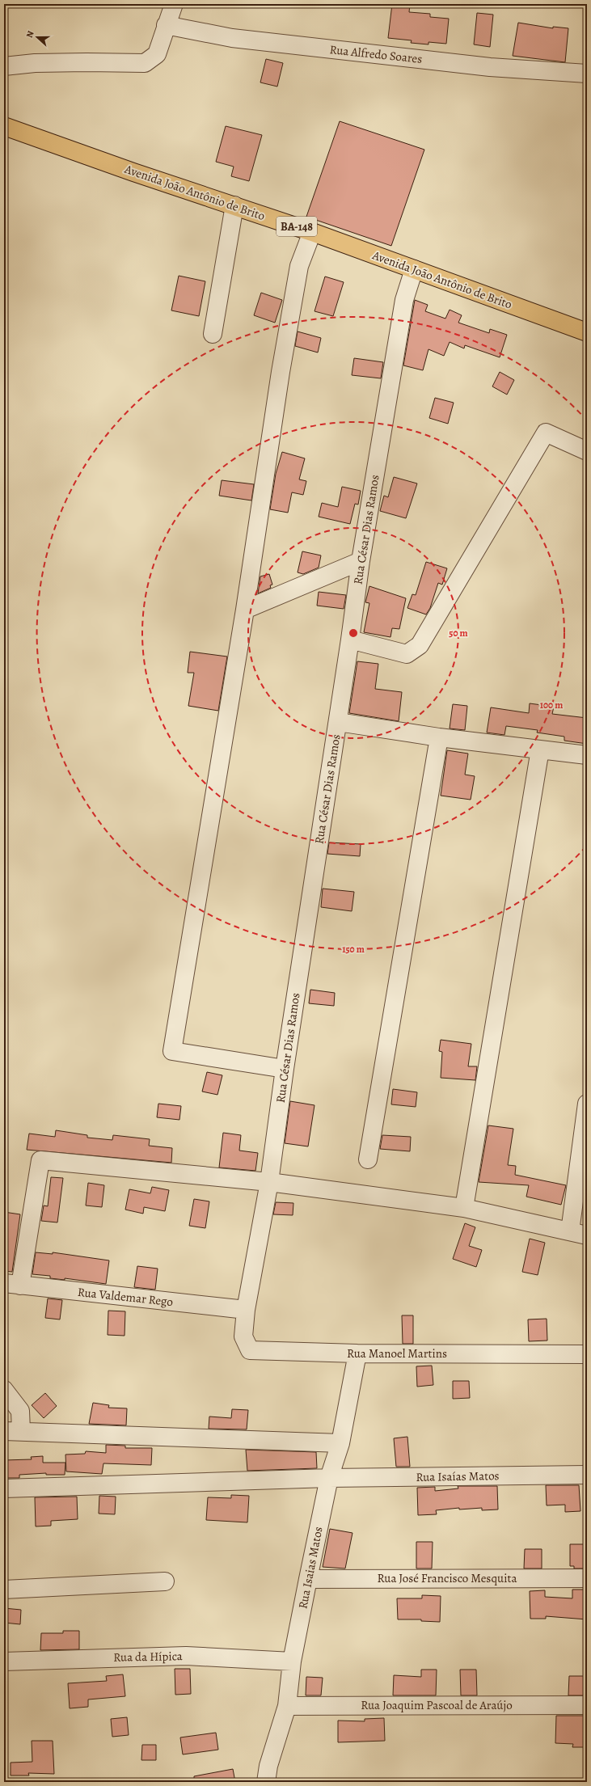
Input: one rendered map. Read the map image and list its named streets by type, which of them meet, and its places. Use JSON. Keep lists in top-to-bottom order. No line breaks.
{"streets":{"main road":["Avenida João Antônio de Brito","BA-148"],"street":["Rua Alfredo Soares","Rua César Dias Ramos","Rua Valdemar Rego","Rua Manoel Martins","Rua Isaías Matos","Rua Isaias Matos","Rua José Francisco Mesquita","Rua da Hípica","Rua Joaquim Pascoal de Araújo"]},"crossings":[["Avenida João Antônio de Brito","Rua César Dias Ramos"],["Rua César Dias Ramos","Rua Valdemar Rego"],["Rua César Dias Ramos","Rua Manoel Martins"],["Rua Valdemar Rego","Rua Manoel Martins"],["Rua Manoel Martins","Rua Isaias Matos"],["Rua Isaías Matos","Rua Isaias Matos"],["Rua Isaias Matos","Rua José Francisco Mesquita"],["Rua Isaias Matos","Rua da Hípica"],["Rua Isaias Matos","Rua Joaquim Pascoal de Araújo"]],"north":"left","rings":["50 m","100 m","150 m"]}
